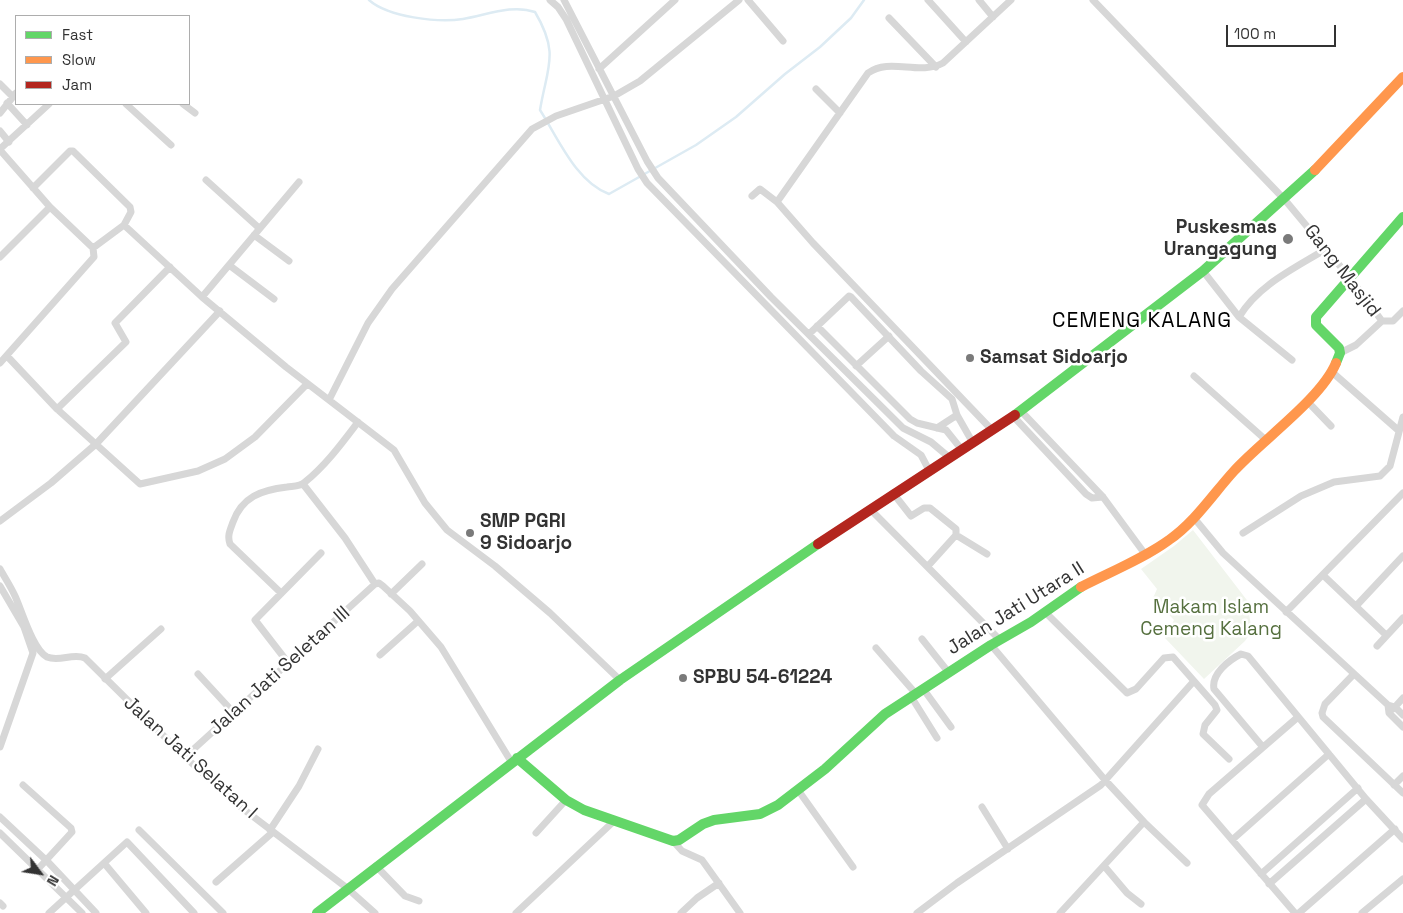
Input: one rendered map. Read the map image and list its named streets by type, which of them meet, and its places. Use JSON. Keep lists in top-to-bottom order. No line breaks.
{"streets":{"main road":["Jalan Jati Utara II"],"street":["Gang Masjid","Jalan Jati Seletan III","Jalan Jati Selatan I"]},"crossings":[["Jalan Jati Seletan III","Jalan Jati Selatan I"]],"districts":["CEMENG KALANG"],"parks":["Makam Islam Cemeng Kalang"],"places":["Puskesmas Urangagung","Samsat Sidoarjo","SMP PGRI 9 Sidoarjo","SPBU 54-61224"],"legend":["Fast","Slow","Jam"],"scale_bar":"100 m","north":"bottom right"}
